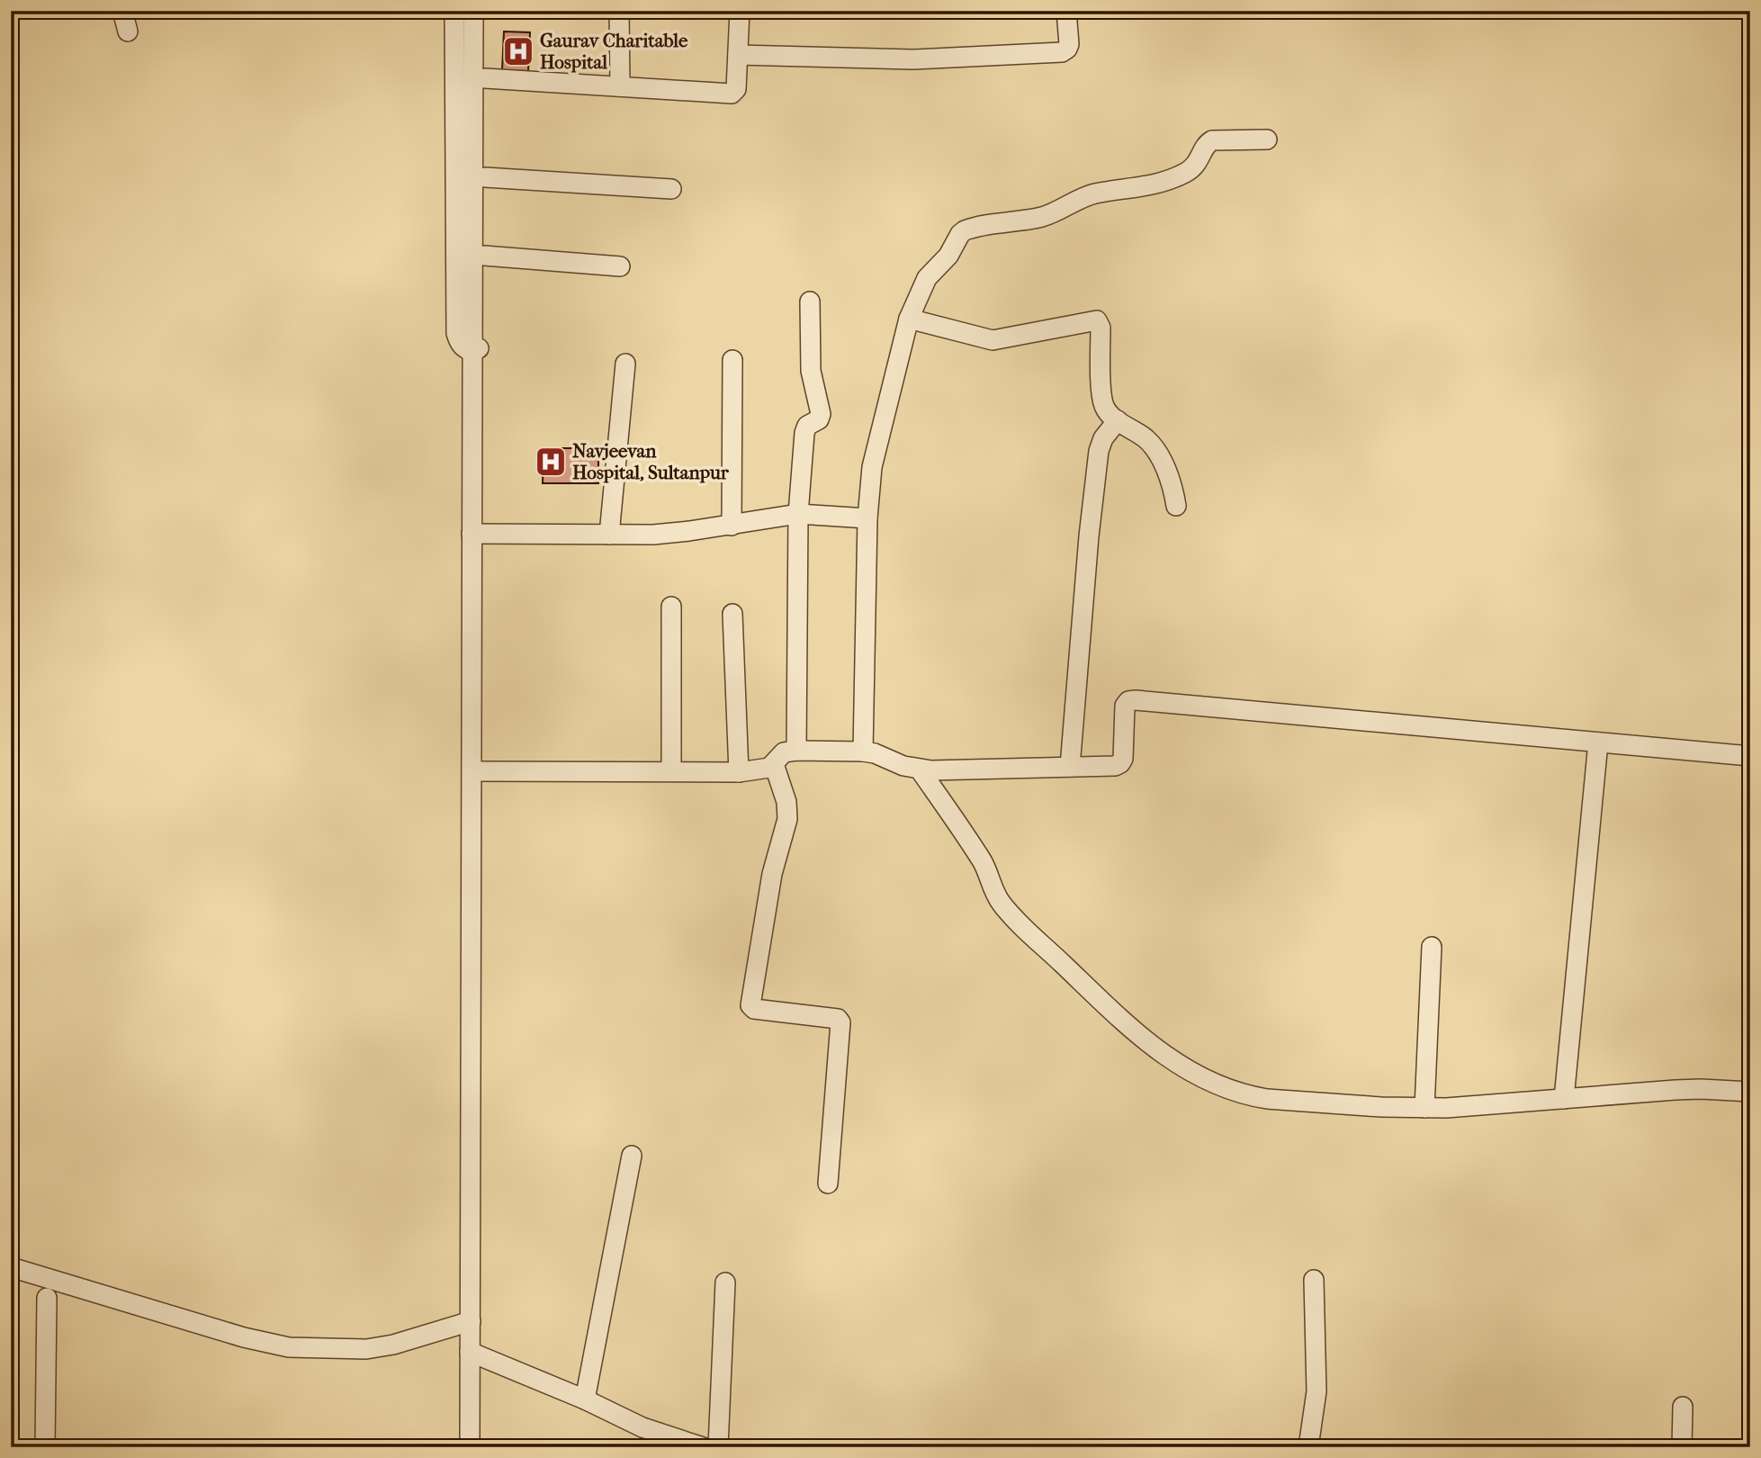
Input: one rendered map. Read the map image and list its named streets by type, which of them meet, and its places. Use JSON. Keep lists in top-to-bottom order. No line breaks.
{"places":{"hospital":["Gaurav Charitable Hospital","Navjeevan Hospital, Sultanpur"]}}
